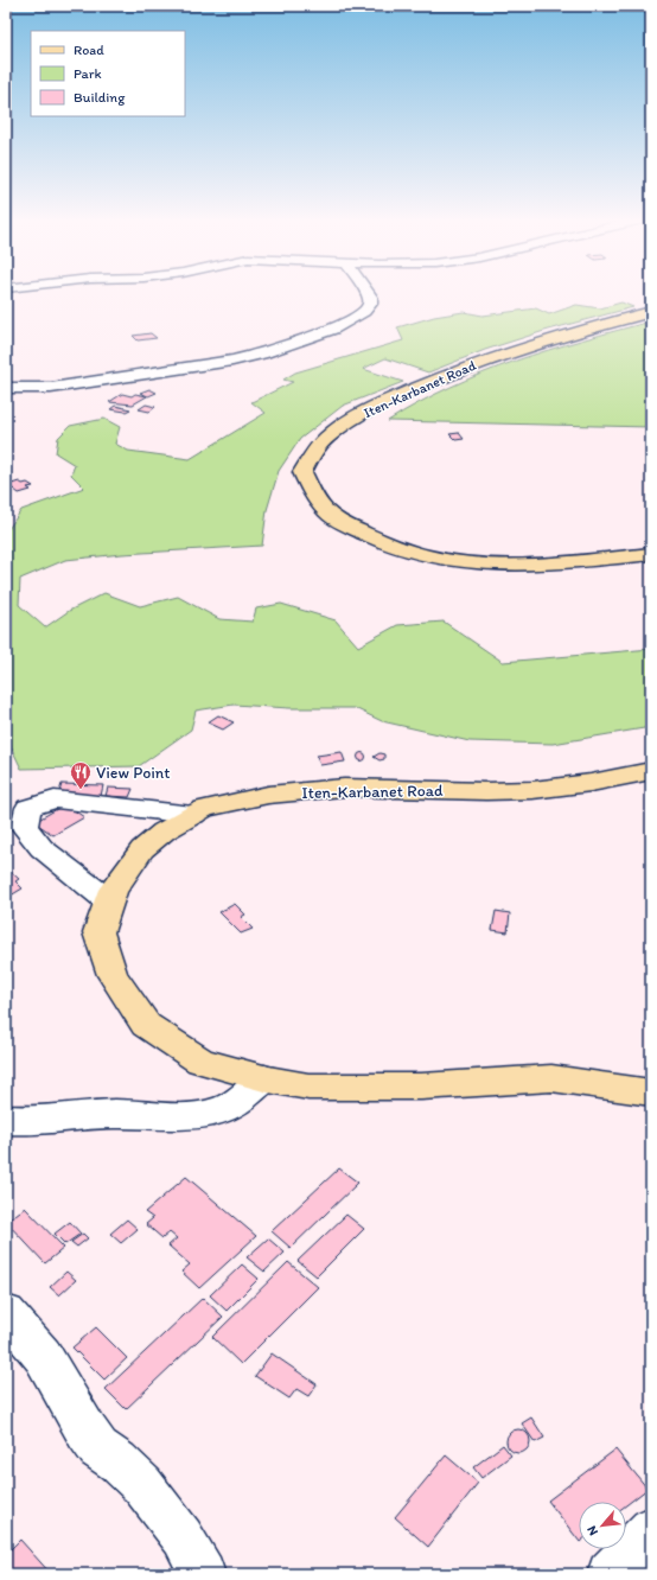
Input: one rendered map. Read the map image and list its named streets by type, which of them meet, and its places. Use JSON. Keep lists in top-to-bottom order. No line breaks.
{"streets":{"main road":["Iten-Karbanet Road"]},"places":{"restaurant":["View Point"]},"legend":["Road","Park","Building"],"north":"bottom left"}
